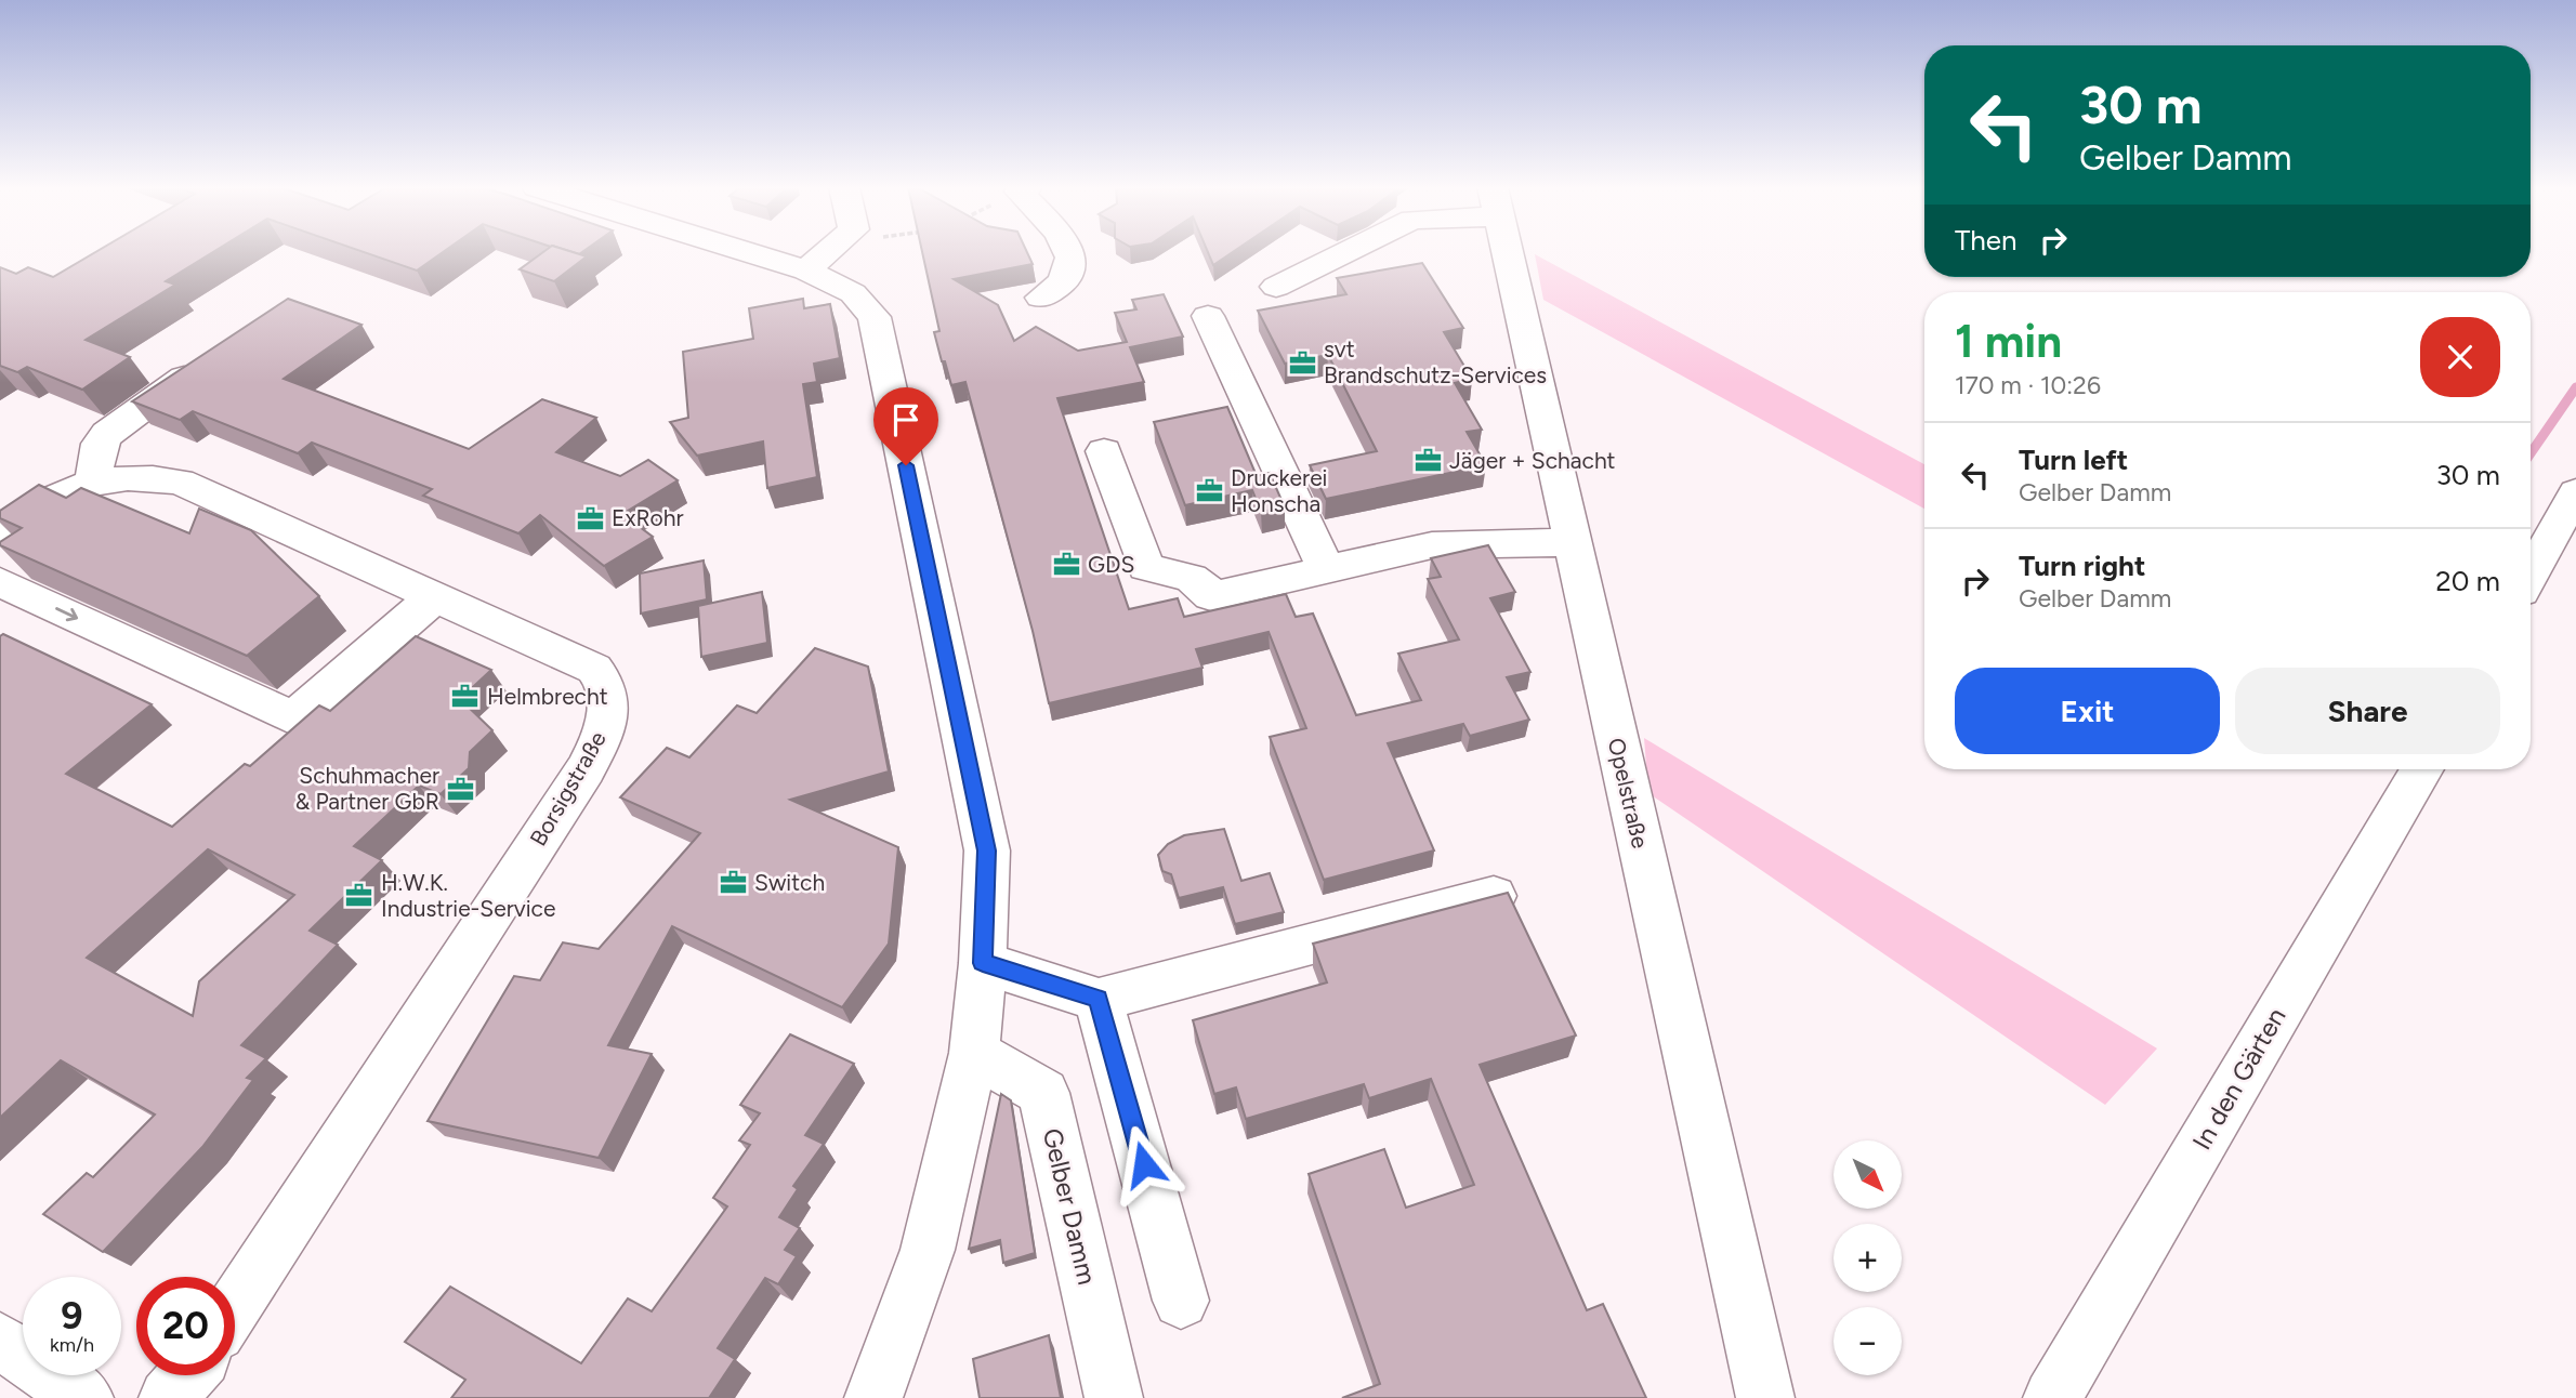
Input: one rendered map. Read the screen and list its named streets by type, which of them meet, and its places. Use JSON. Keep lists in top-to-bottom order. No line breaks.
{"streets":{"street":["Borsigstraße","Opelstraße","In den Gärten","Gelber Damm"]},"places":{"office":["svt Brandschutz-Services","Jäger + Schacht","Druckerei Honscha","ExRohr","GDS","Helmbrecht","Schuhmacher & Partner GbR","Switch","H.W.K. Industrie-Service"]},"north":"bottom right","page":{"turn":["30 m","Gelber Damm"],"then":"Then","heading":["1 min","170 m · 10:26"],"list":[{"name":"Turn left","note":"Gelber Damm","value":"30 m"},{"name":"Turn right","note":"Gelber Damm","value":"20 m"}],"buttons":["Exit","Share"],"map_buttons":["+","−"],"speed":"9 km/h","limit":"20"}}
